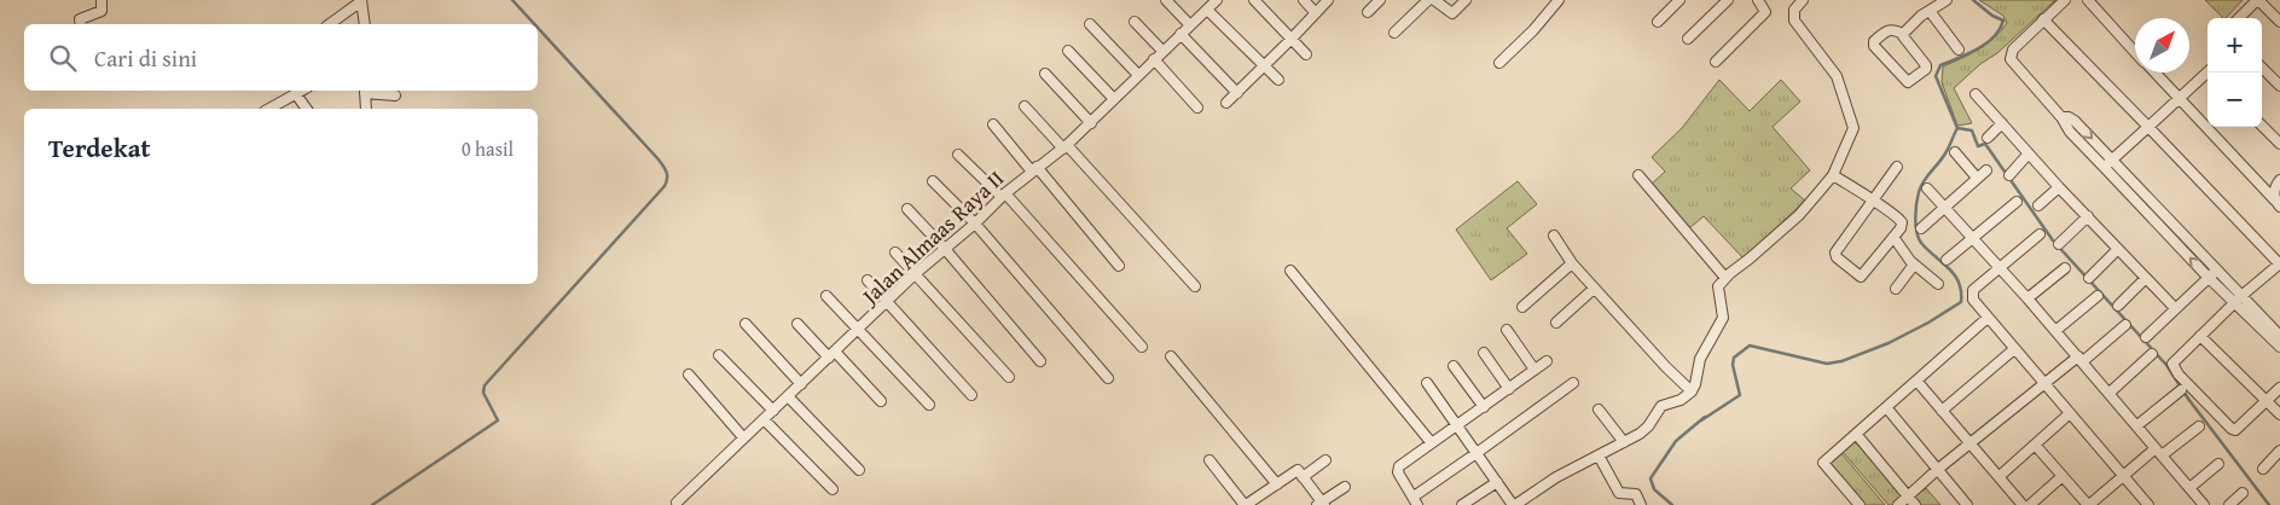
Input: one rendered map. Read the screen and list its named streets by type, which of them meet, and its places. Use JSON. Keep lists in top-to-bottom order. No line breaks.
{"streets":{"street":["Jalan Almaas Raya II"]},"north":"top right","page":{"map_buttons":["+","−"],"search":"Cari di sini","heading":["Terdekat","0 hasil"]}}
